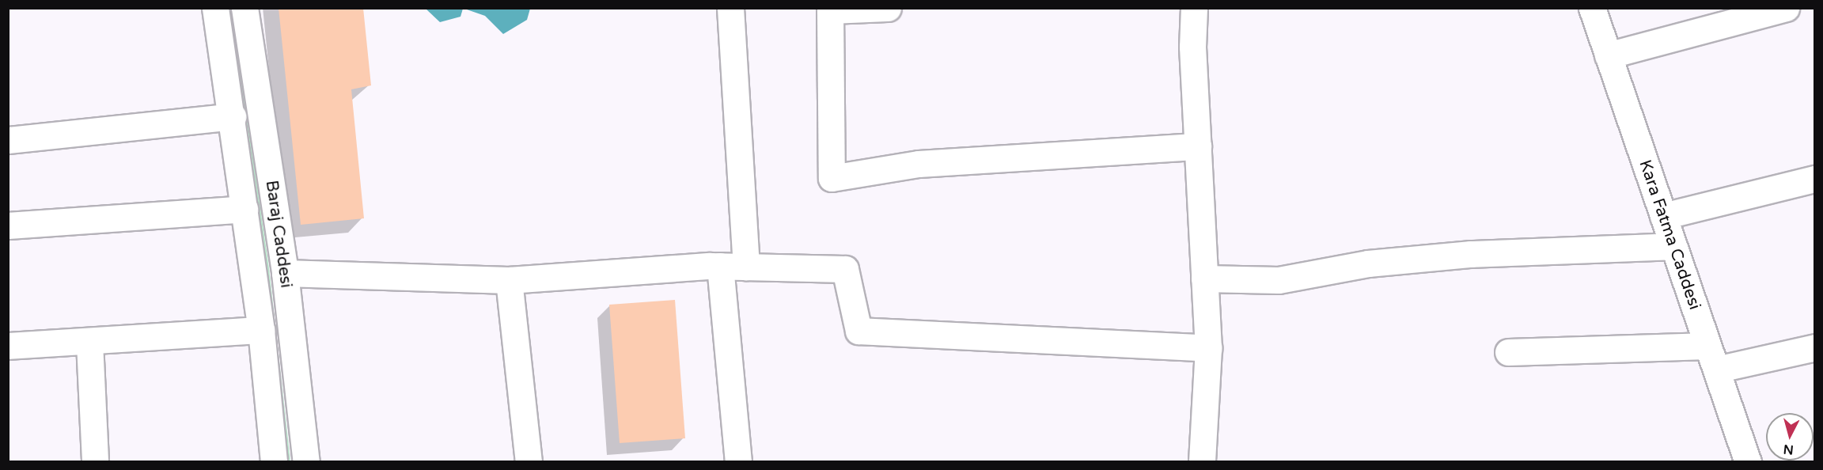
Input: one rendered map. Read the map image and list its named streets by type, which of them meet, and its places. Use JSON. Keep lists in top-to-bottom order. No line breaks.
{"streets":{"street":["Baraj Caddesi","Kara Fatma Caddesi"]},"north":"bottom"}
